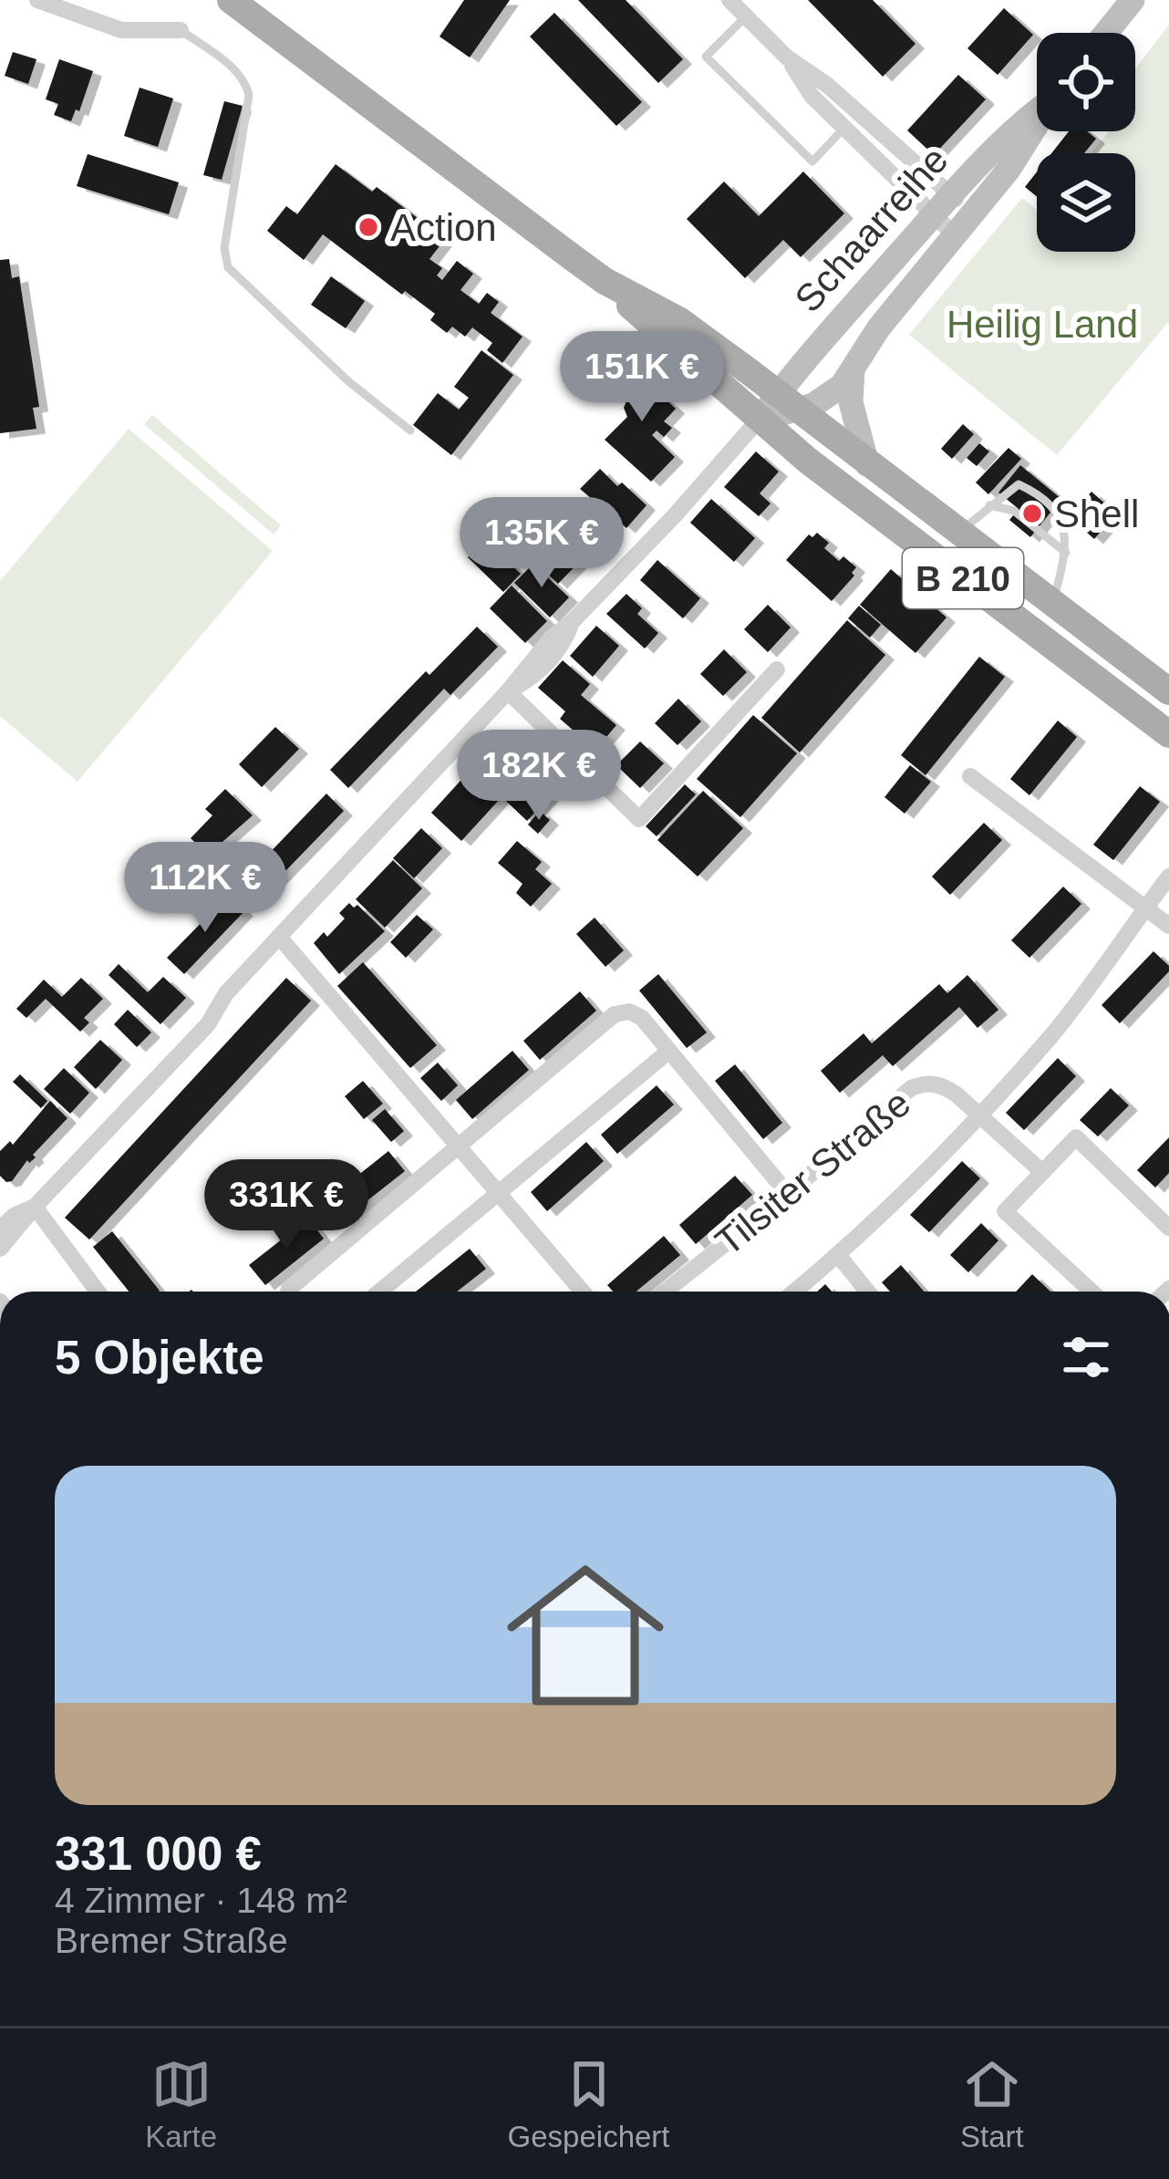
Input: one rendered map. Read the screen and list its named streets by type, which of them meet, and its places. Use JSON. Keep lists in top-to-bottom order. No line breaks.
{"streets":{"main road":["Schaarreihe","B 210"],"street":["Tilsiter Straße"]},"crossings":[["Schaarreihe","B 210"]],"parks":["Heilig Land"],"places":["Action","Shell"],"page":{"price":["151K €","135K €","182K €","112K €","331K €"],"heading":"5 Objekte","list":[{"name":"331 000 €","note":"4 Zimmer · 148 m² · Bremer Straße"}],"tabs":["Karte","Gespeichert","Start"]}}
